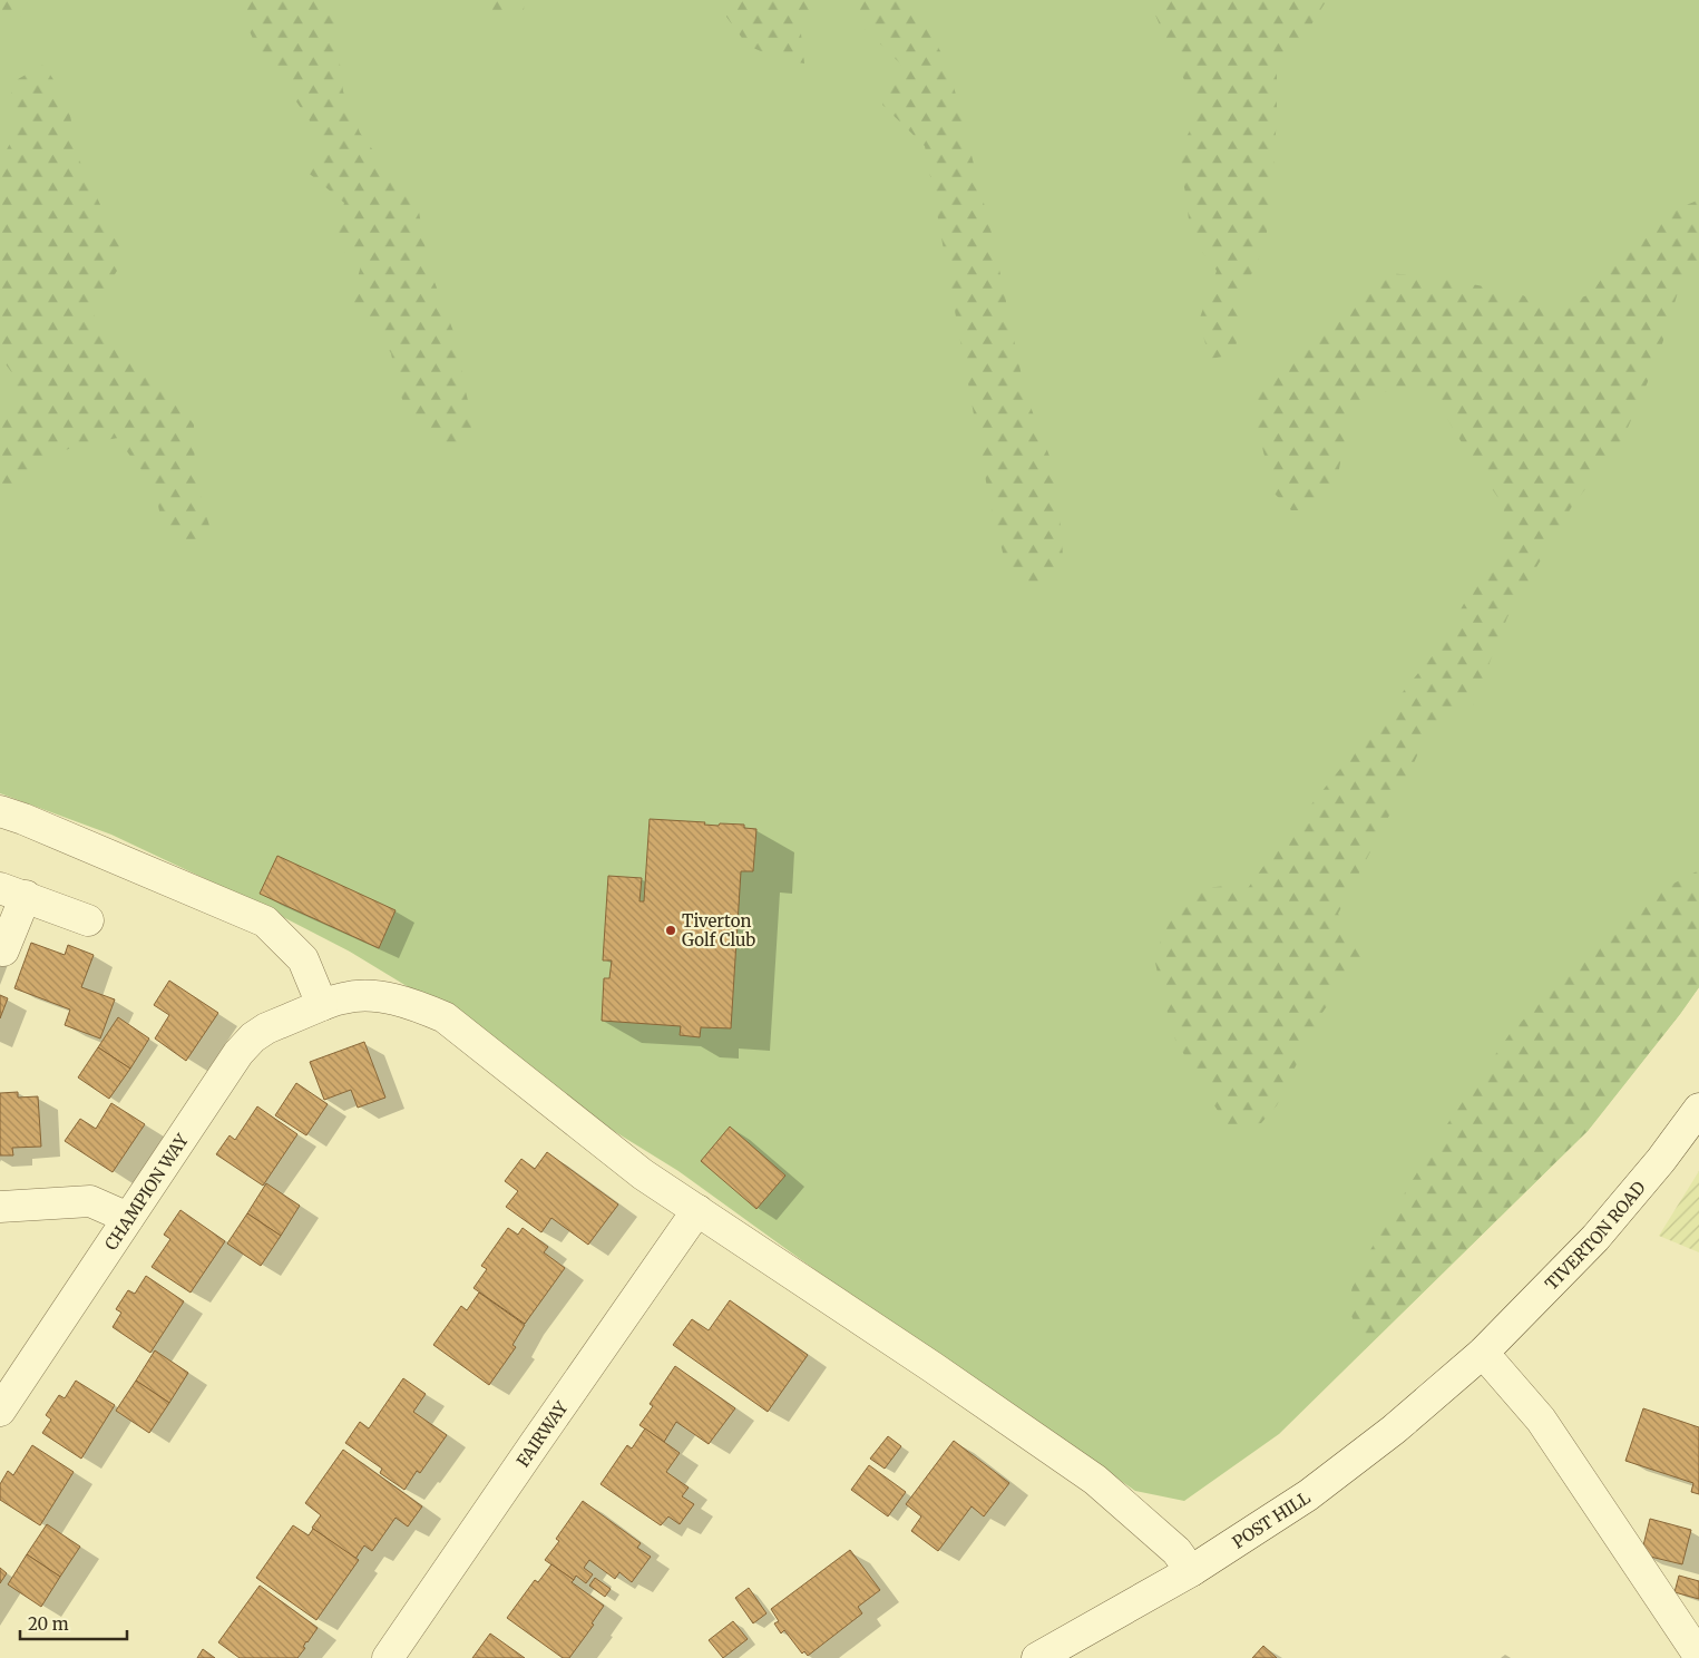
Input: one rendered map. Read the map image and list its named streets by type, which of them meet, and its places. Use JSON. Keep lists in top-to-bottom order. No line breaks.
{"streets":{"street":["CHAMPION WAY","TIVERTON ROAD","FAIRWAY","POST HILL"]},"crossings":[["CHAMPION WAY","FAIRWAY"],["CHAMPION WAY","POST HILL"],["TIVERTON ROAD","POST HILL"]],"places":["Tiverton Golf Club"],"scale_bar":"20 m"}
